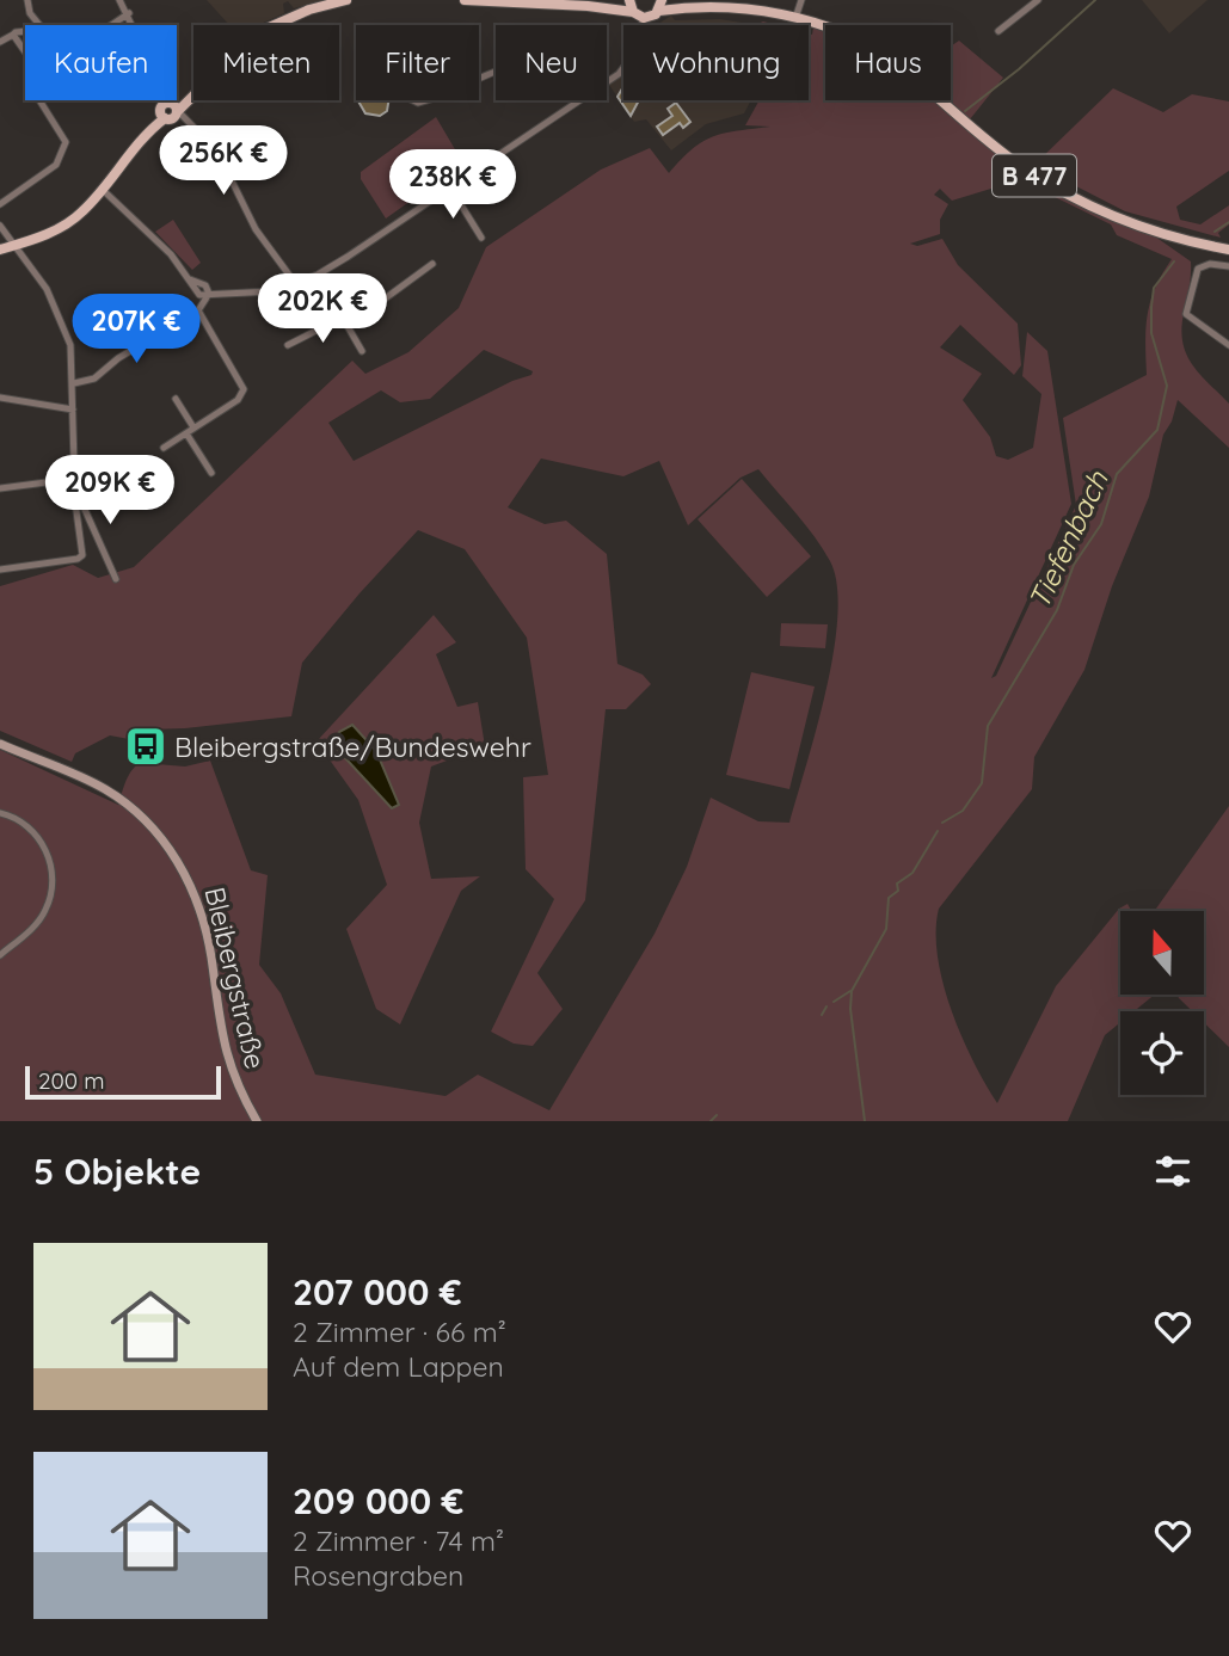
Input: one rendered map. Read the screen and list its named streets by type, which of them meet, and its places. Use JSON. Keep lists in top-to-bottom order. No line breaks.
{"streets":{"main road":["B 477"],"street":["Bleibergstraße"]},"water":["Tiefenbach"],"places":{"bus stop":["Bleibergstraße/Bundeswehr"]},"scale_bar":"200 m","north":"top","page":{"chip":["Kaufen","Mieten","Filter","Neu","Wohnung","Haus"],"price":["256K €","238K €","202K €","207K €","209K €"],"scale":"200 m","heading":"5 Objekte","list":[{"name":"207 000 €","note":"2 Zimmer · 66 m² · Auf dem Lappen"},{"name":"209 000 €","note":"2 Zimmer · 74 m² · Rosengraben"}]}}
